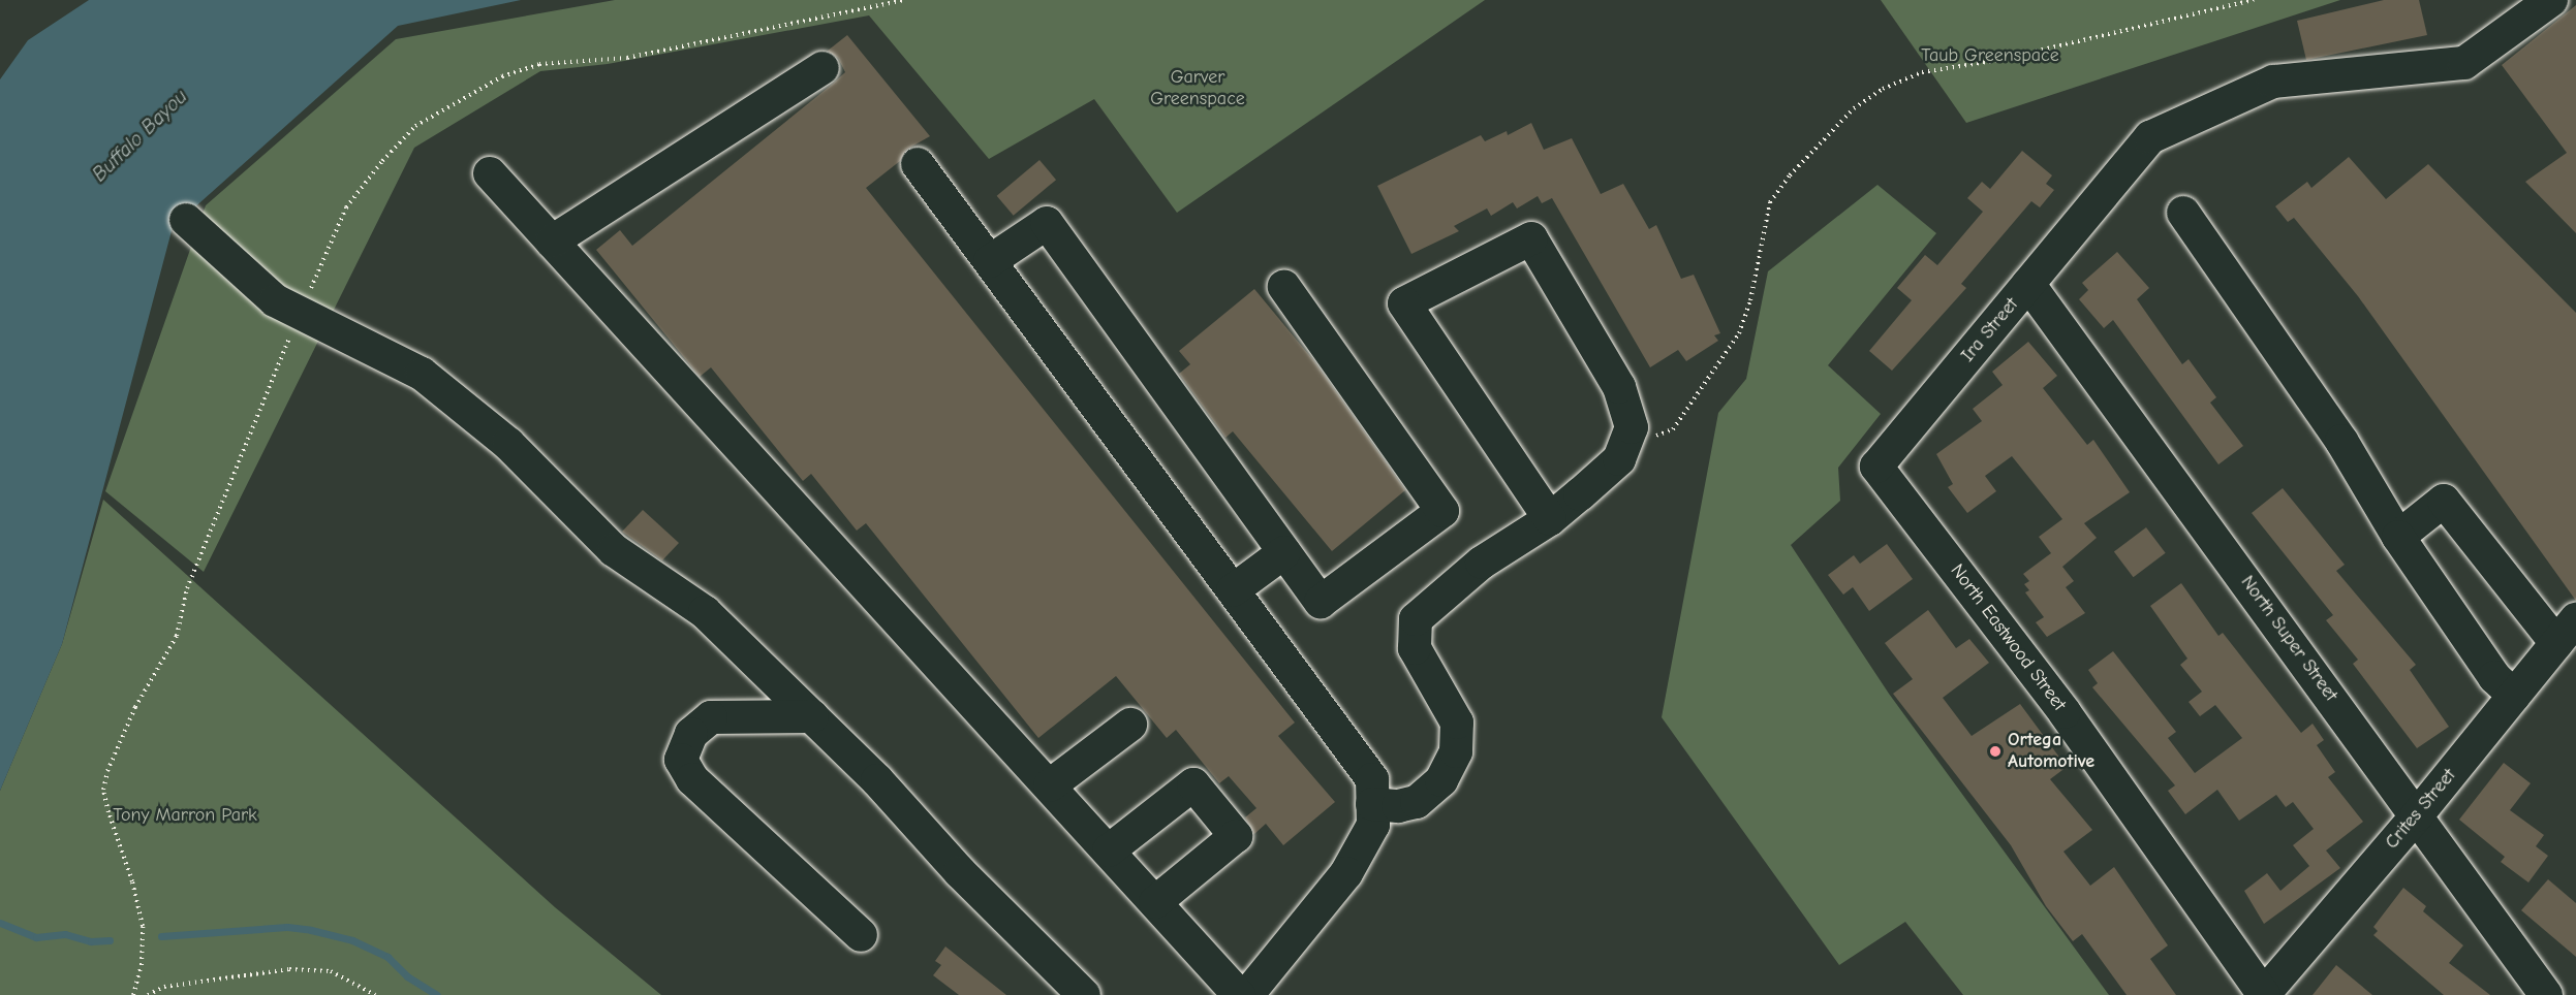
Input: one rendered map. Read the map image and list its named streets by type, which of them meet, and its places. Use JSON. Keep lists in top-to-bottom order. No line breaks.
{"streets":{"street":["Ira Street","North Eastwood Street","North Super Street","Crites Street"]},"crossings":[["Ira Street","North Eastwood Street"],["Ira Street","North Super Street"],["North Eastwood Street","Crites Street"],["North Super Street","Crites Street"]],"water":["Buffalo Bayou"],"parks":["Taub Greenspace","Garver Greenspace","Tony Marron Park"],"places":["Ortega Automotive"]}
